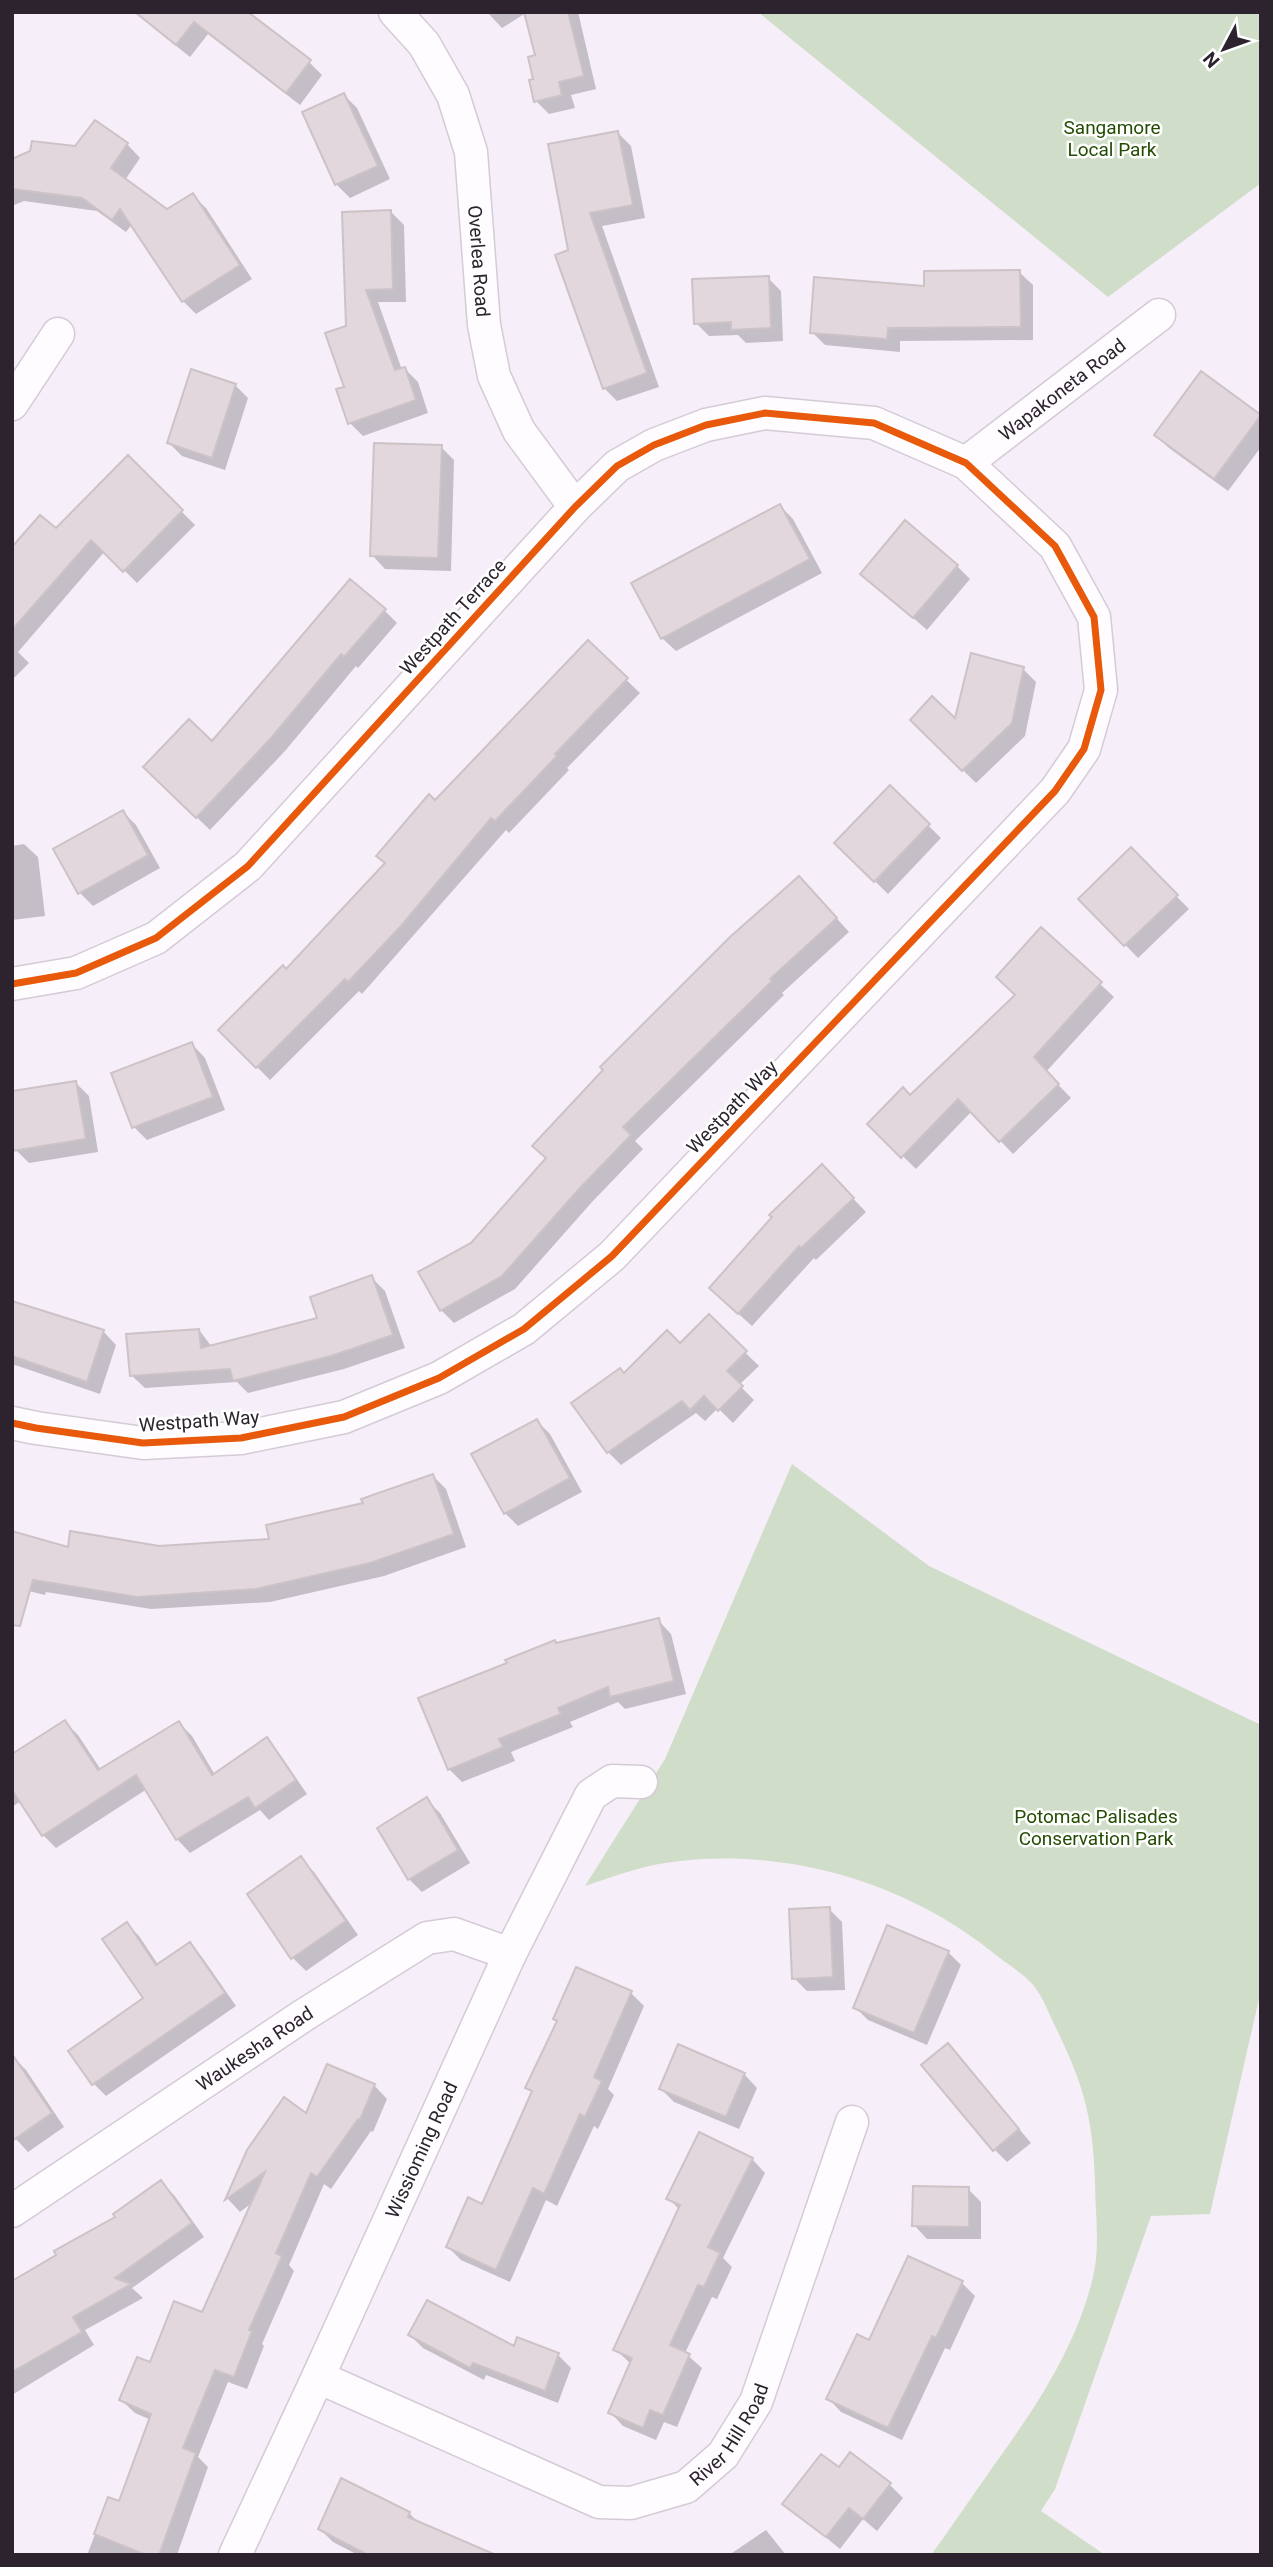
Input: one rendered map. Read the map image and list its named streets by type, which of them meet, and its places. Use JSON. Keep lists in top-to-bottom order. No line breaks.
{"streets":{"street":["Overlea Road","Wapakoneta Road","Westpath Terrace","Westpath Way","Waukesha Road","Wissioming Road","River Hill Road"]},"crossings":[["Overlea Road","Westpath Terrace"],["Wapakoneta Road","Westpath Terrace"],["Wapakoneta Road","Westpath Way"],["Westpath Terrace","Westpath Way"],["Waukesha Road","Wissioming Road"],["Wissioming Road","River Hill Road"]],"parks":["Sangamore Local Park","Potomac Palisades Conservation Park"],"north":"bottom left"}
